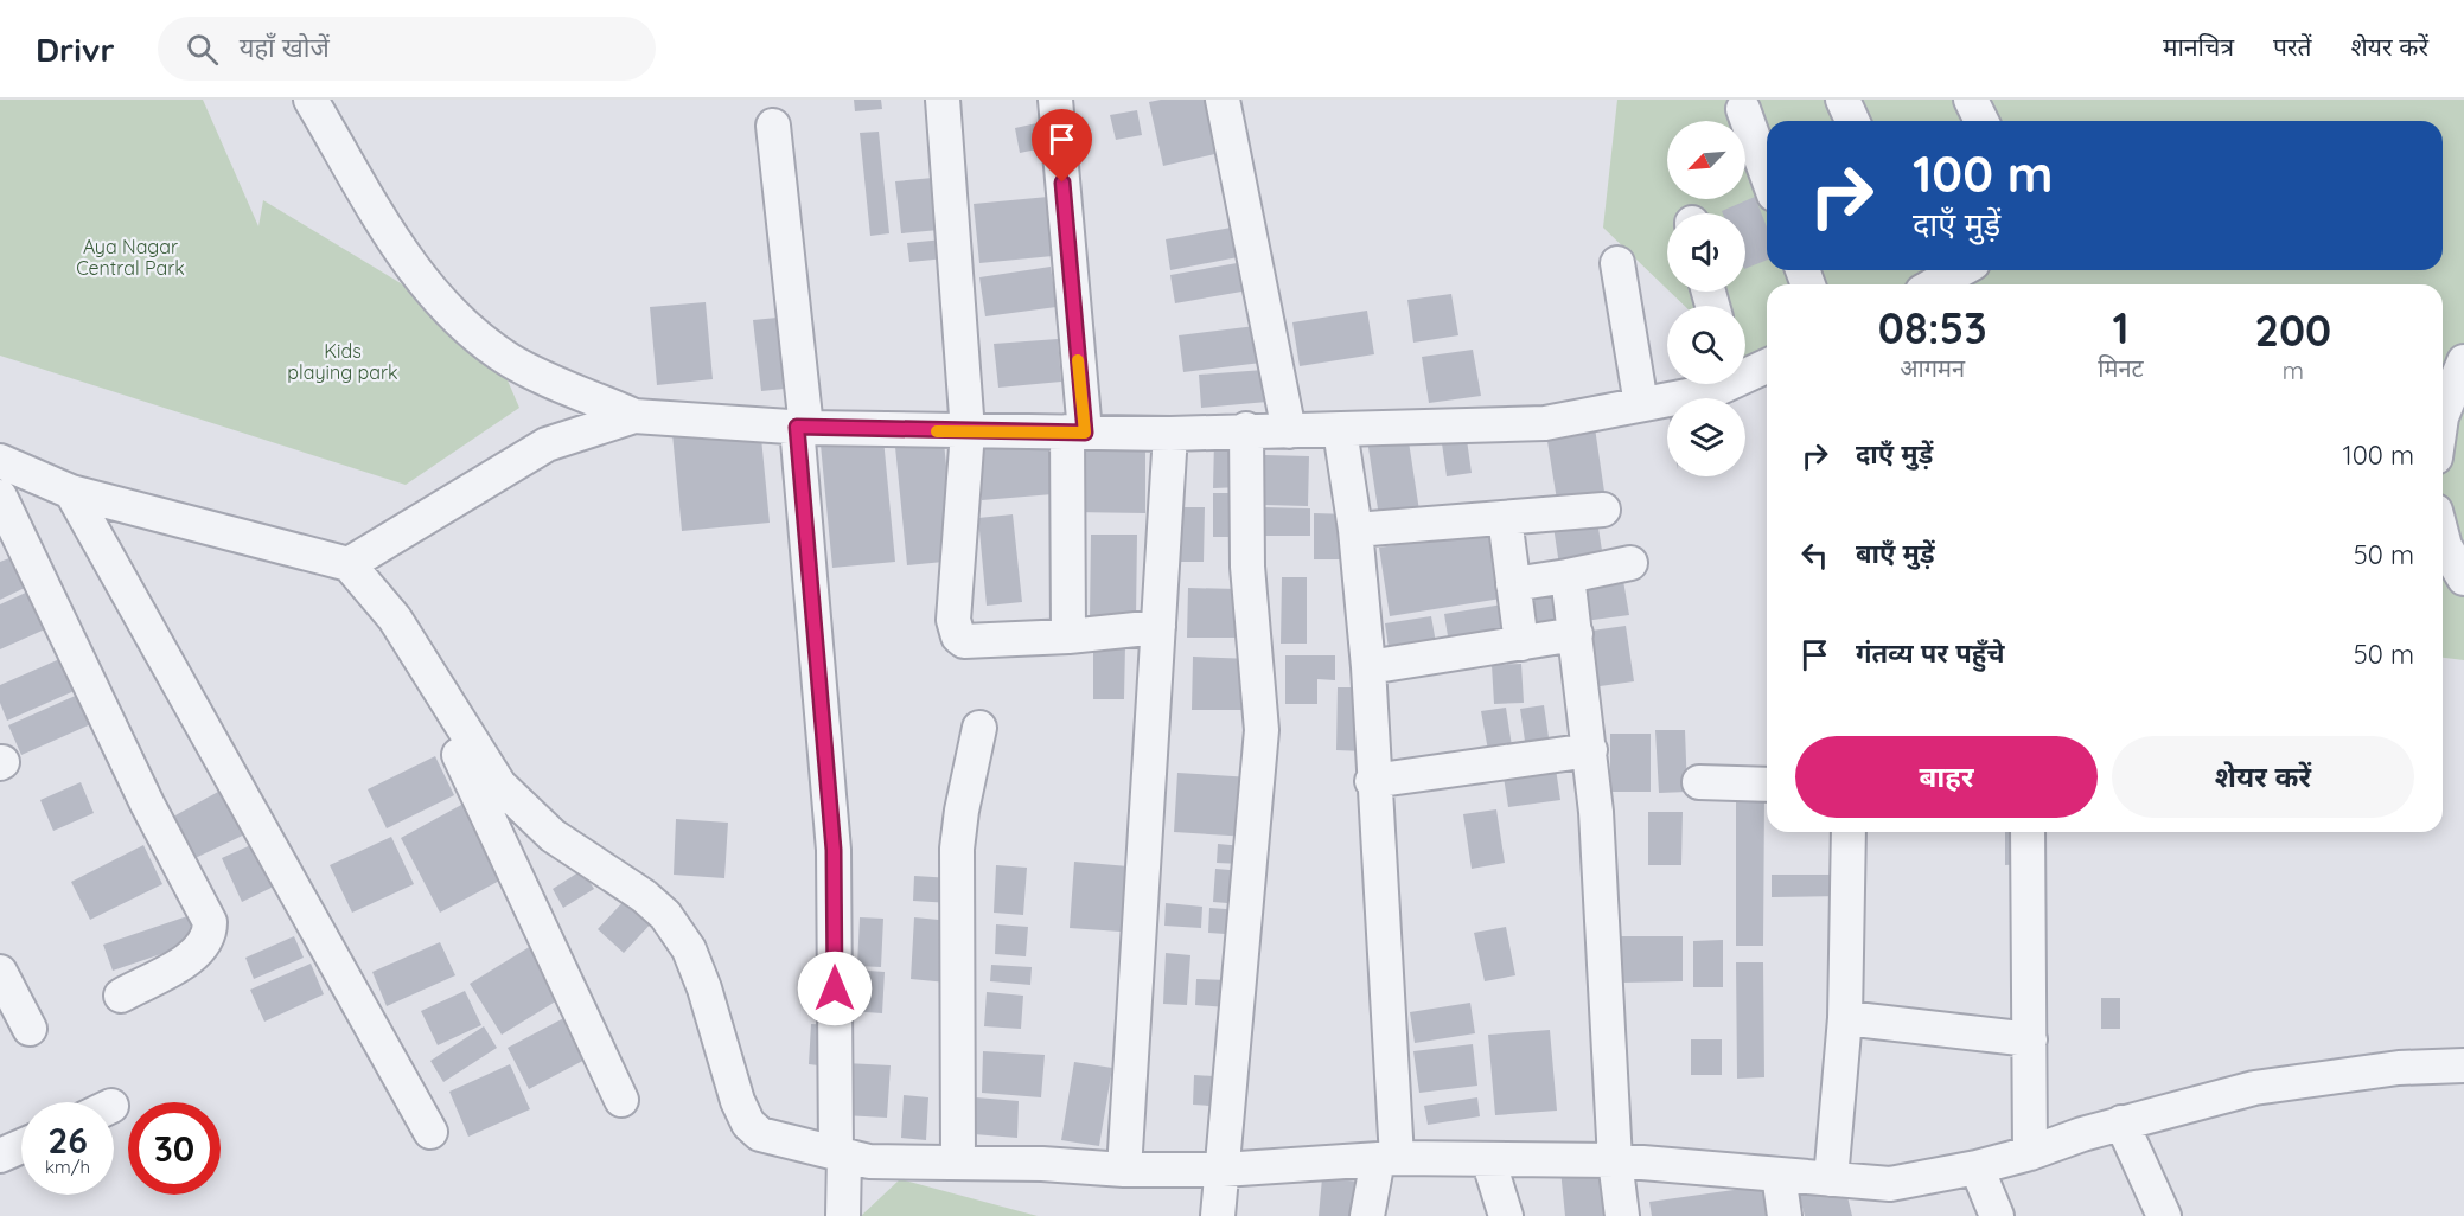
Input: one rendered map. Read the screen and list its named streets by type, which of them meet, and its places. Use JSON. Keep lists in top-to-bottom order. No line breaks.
{"parks":["Aya Nagar Central Park","Kids playing park"],"north":"bottom left","page":{"header":"Drivr","search":"यहाँ खोजें","nav":["मानचित्र","परतें","शेयर करें"],"turn":["100 m","दाएँ मुड़ें"],"eta":["08:53","आगमन","1","मिनट","200","m"],"list":[{"name":"दाएँ मुड़ें","value":"100 m"},{"name":"बाएँ मुड़ें","value":"50 m"},{"name":"गंतव्य पर पहुँचे","value":"50 m"}],"buttons":["बाहर","शेयर करें"],"speed":"26 km/h","limit":"30"}}
